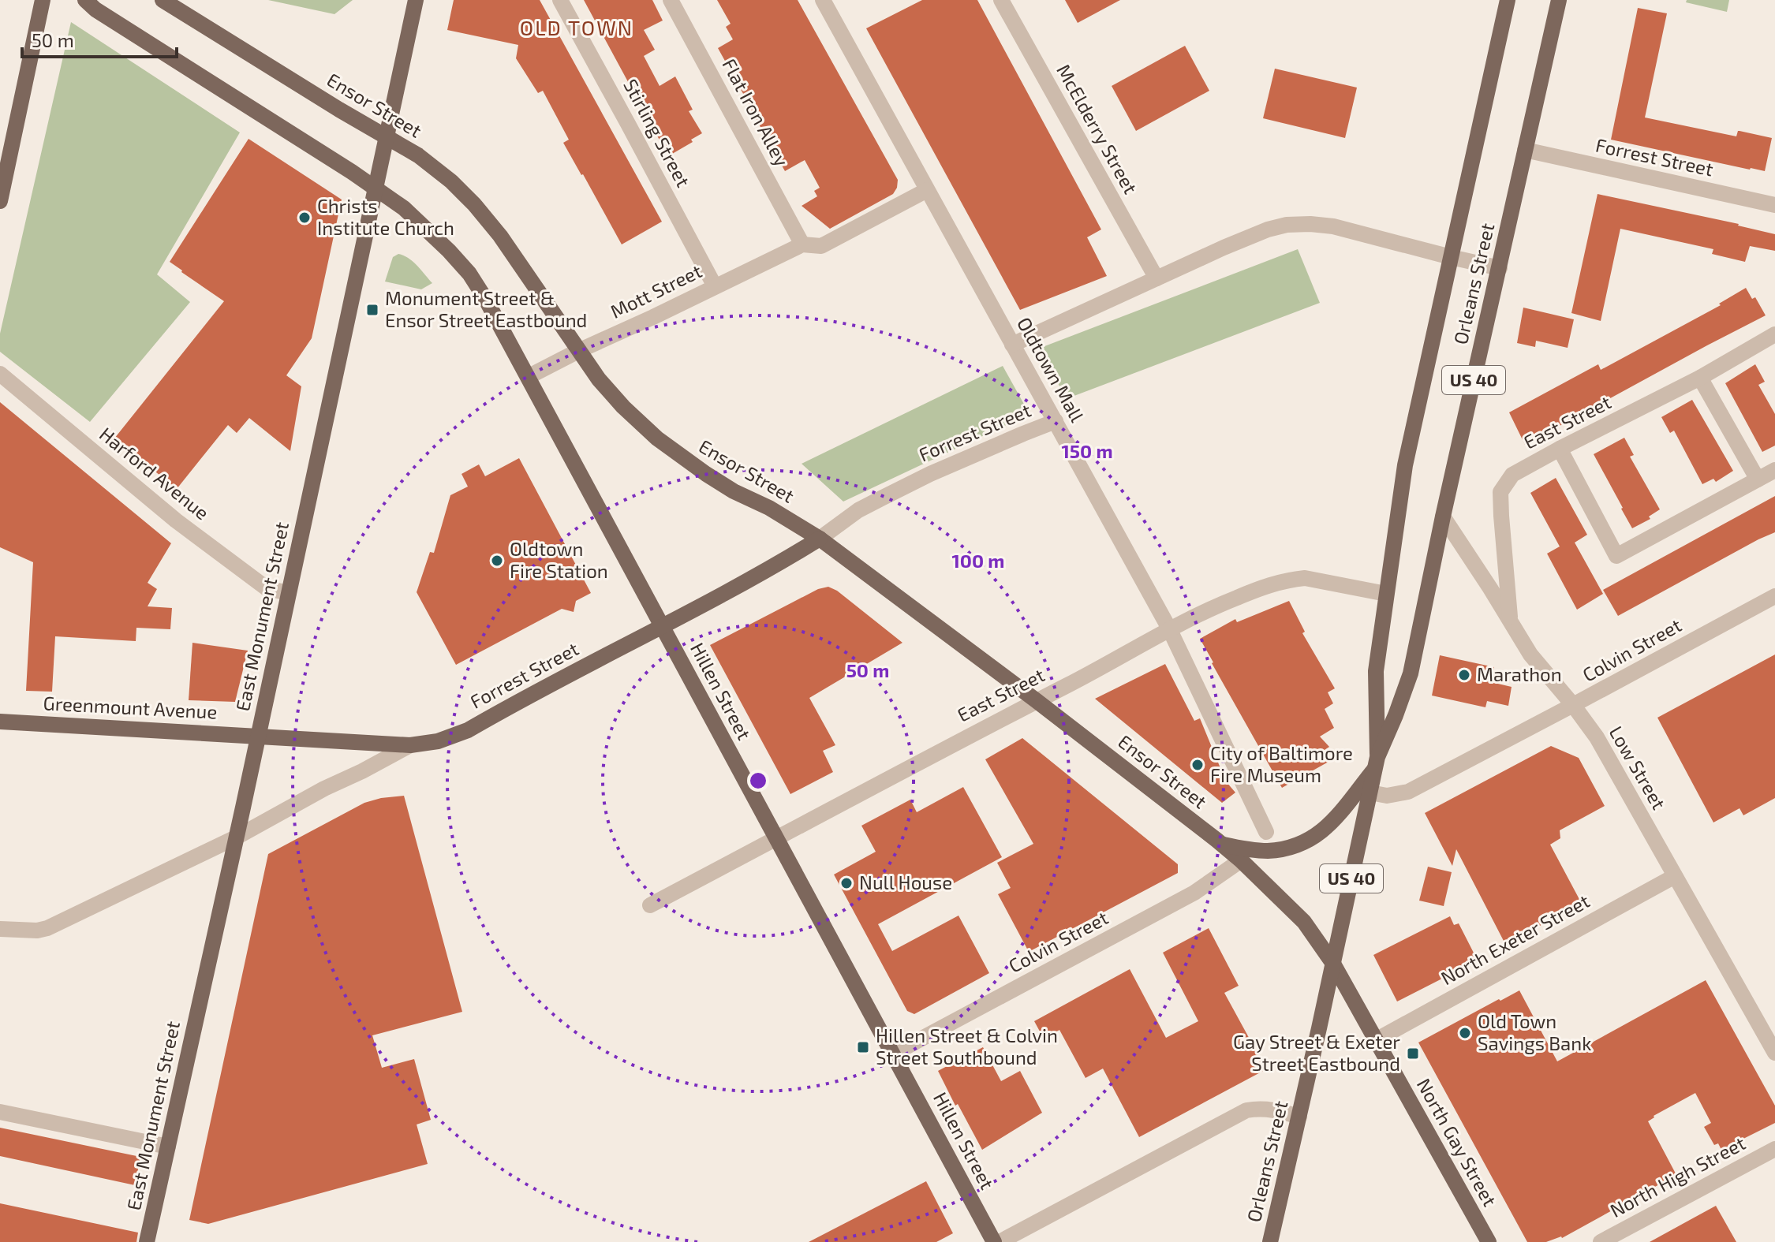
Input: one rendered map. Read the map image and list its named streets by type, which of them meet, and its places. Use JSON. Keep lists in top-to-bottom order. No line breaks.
{"streets":{"main road":["Ensor Street","Forrest Street","Orleans Street","US 40","East Monument Street","Hillen Street","Greenmount Avenue","North Gay Street"],"street":["Flat Iron Alley","McElderry Street","Stirling Street","Mott Street","Oldtown Mall","East Street","Harford Avenue","Colvin Street","Low Street","North Exeter Street","North High Street"]},"crossings":[["Ensor Street","Forrest Street"],["Ensor Street","Orleans Street"],["Ensor Street","Mott Street"],["Ensor Street","East Street"],["Ensor Street","East Monument Street"],["Ensor Street","Colvin Street"],["Ensor Street","North Gay Street"],["Flat Iron Alley","Mott Street"],["Stirling Street","Mott Street"],["Forrest Street","Orleans Street"],["Forrest Street","Oldtown Mall"],["Forrest Street","East Monument Street"],["Forrest Street","Hillen Street"],["Forrest Street","Greenmount Avenue"],["Orleans Street","East Street"],["Orleans Street","Colvin Street"],["Orleans Street","Low Street"],["Orleans Street","North Gay Street"],["Mott Street","Oldtown Mall"],["Mott Street","Hillen Street"],["Oldtown Mall","East Street"],["East Street","Hillen Street"],["East Street","Low Street"],["Harford Avenue","East Monument Street"],["East Monument Street","Hillen Street"],["East Monument Street","Greenmount Avenue"],["Colvin Street","Hillen Street"],["Colvin Street","Low Street"],["Low Street","North Exeter Street"],["North Exeter Street","North Gay Street"]],"districts":["OLD TOWN"],"places":{"other":["Christs Institute Church","Oldtown Fire Station","Marathon","City of Baltimore Fire Museum","Null House","Old Town Savings Bank"],"transit":["Monument Street & Ensor Street Eastbound","Hillen Street & Colvin Street Southbound","Gay Street & Exeter Street Eastbound"]},"scale_bar":"50 m","rings":["150 m","100 m","50 m"]}
